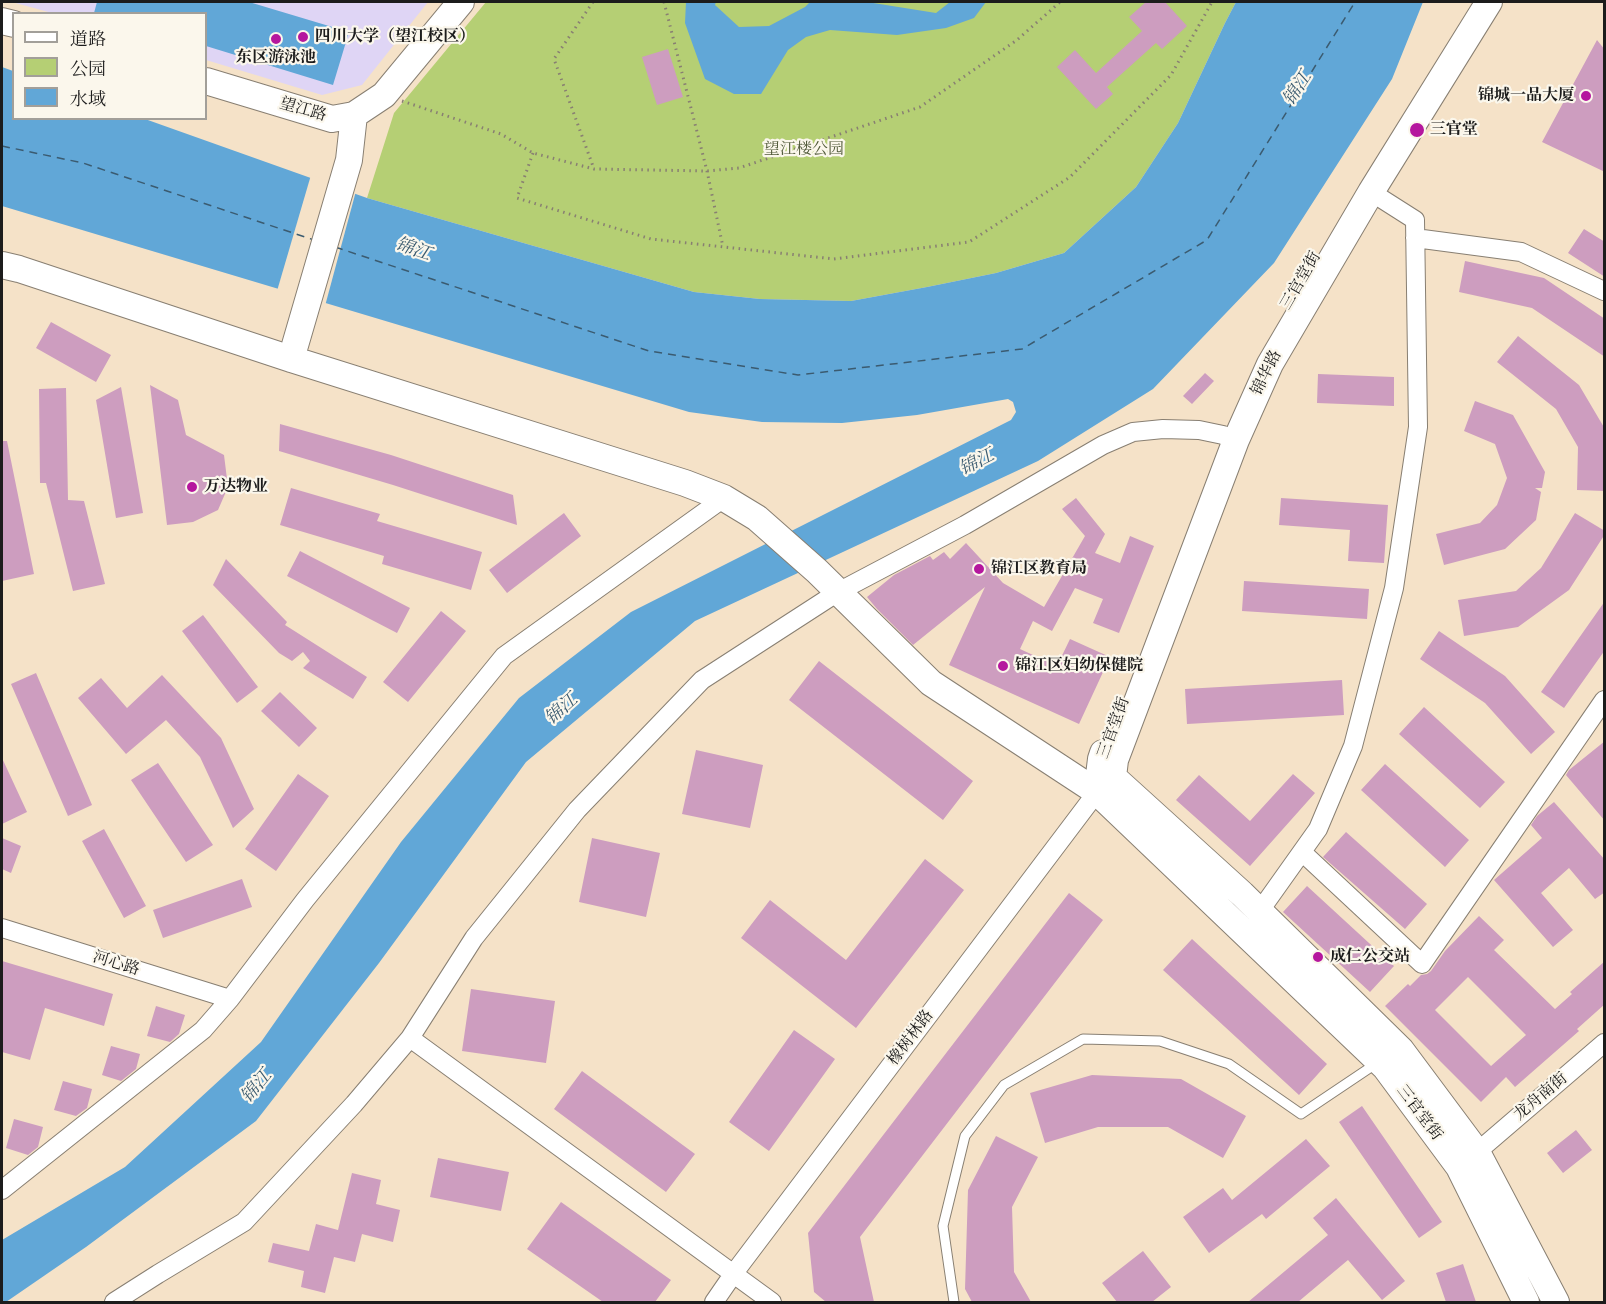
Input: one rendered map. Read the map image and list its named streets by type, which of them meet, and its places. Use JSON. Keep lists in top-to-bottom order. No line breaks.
{"streets":{"main road":["望江路","三官堂街","锦华路"],"street":["河心路","橡树林路","龙舟南街"]},"crossings":[["三官堂街","锦华路"],["三官堂街","橡树林路"],["三官堂街","龙舟南街"],["锦华路","橡树林路"]],"water":["锦江"],"parks":["望江楼公园"],"places":["四川大学（望江校区）","东区游泳池","锦城一品大厦","三官堂","万达物业","锦江区教育局","锦江区妇幼保健院","成仁公交站"],"legend":["道路","公园","水域"]}
